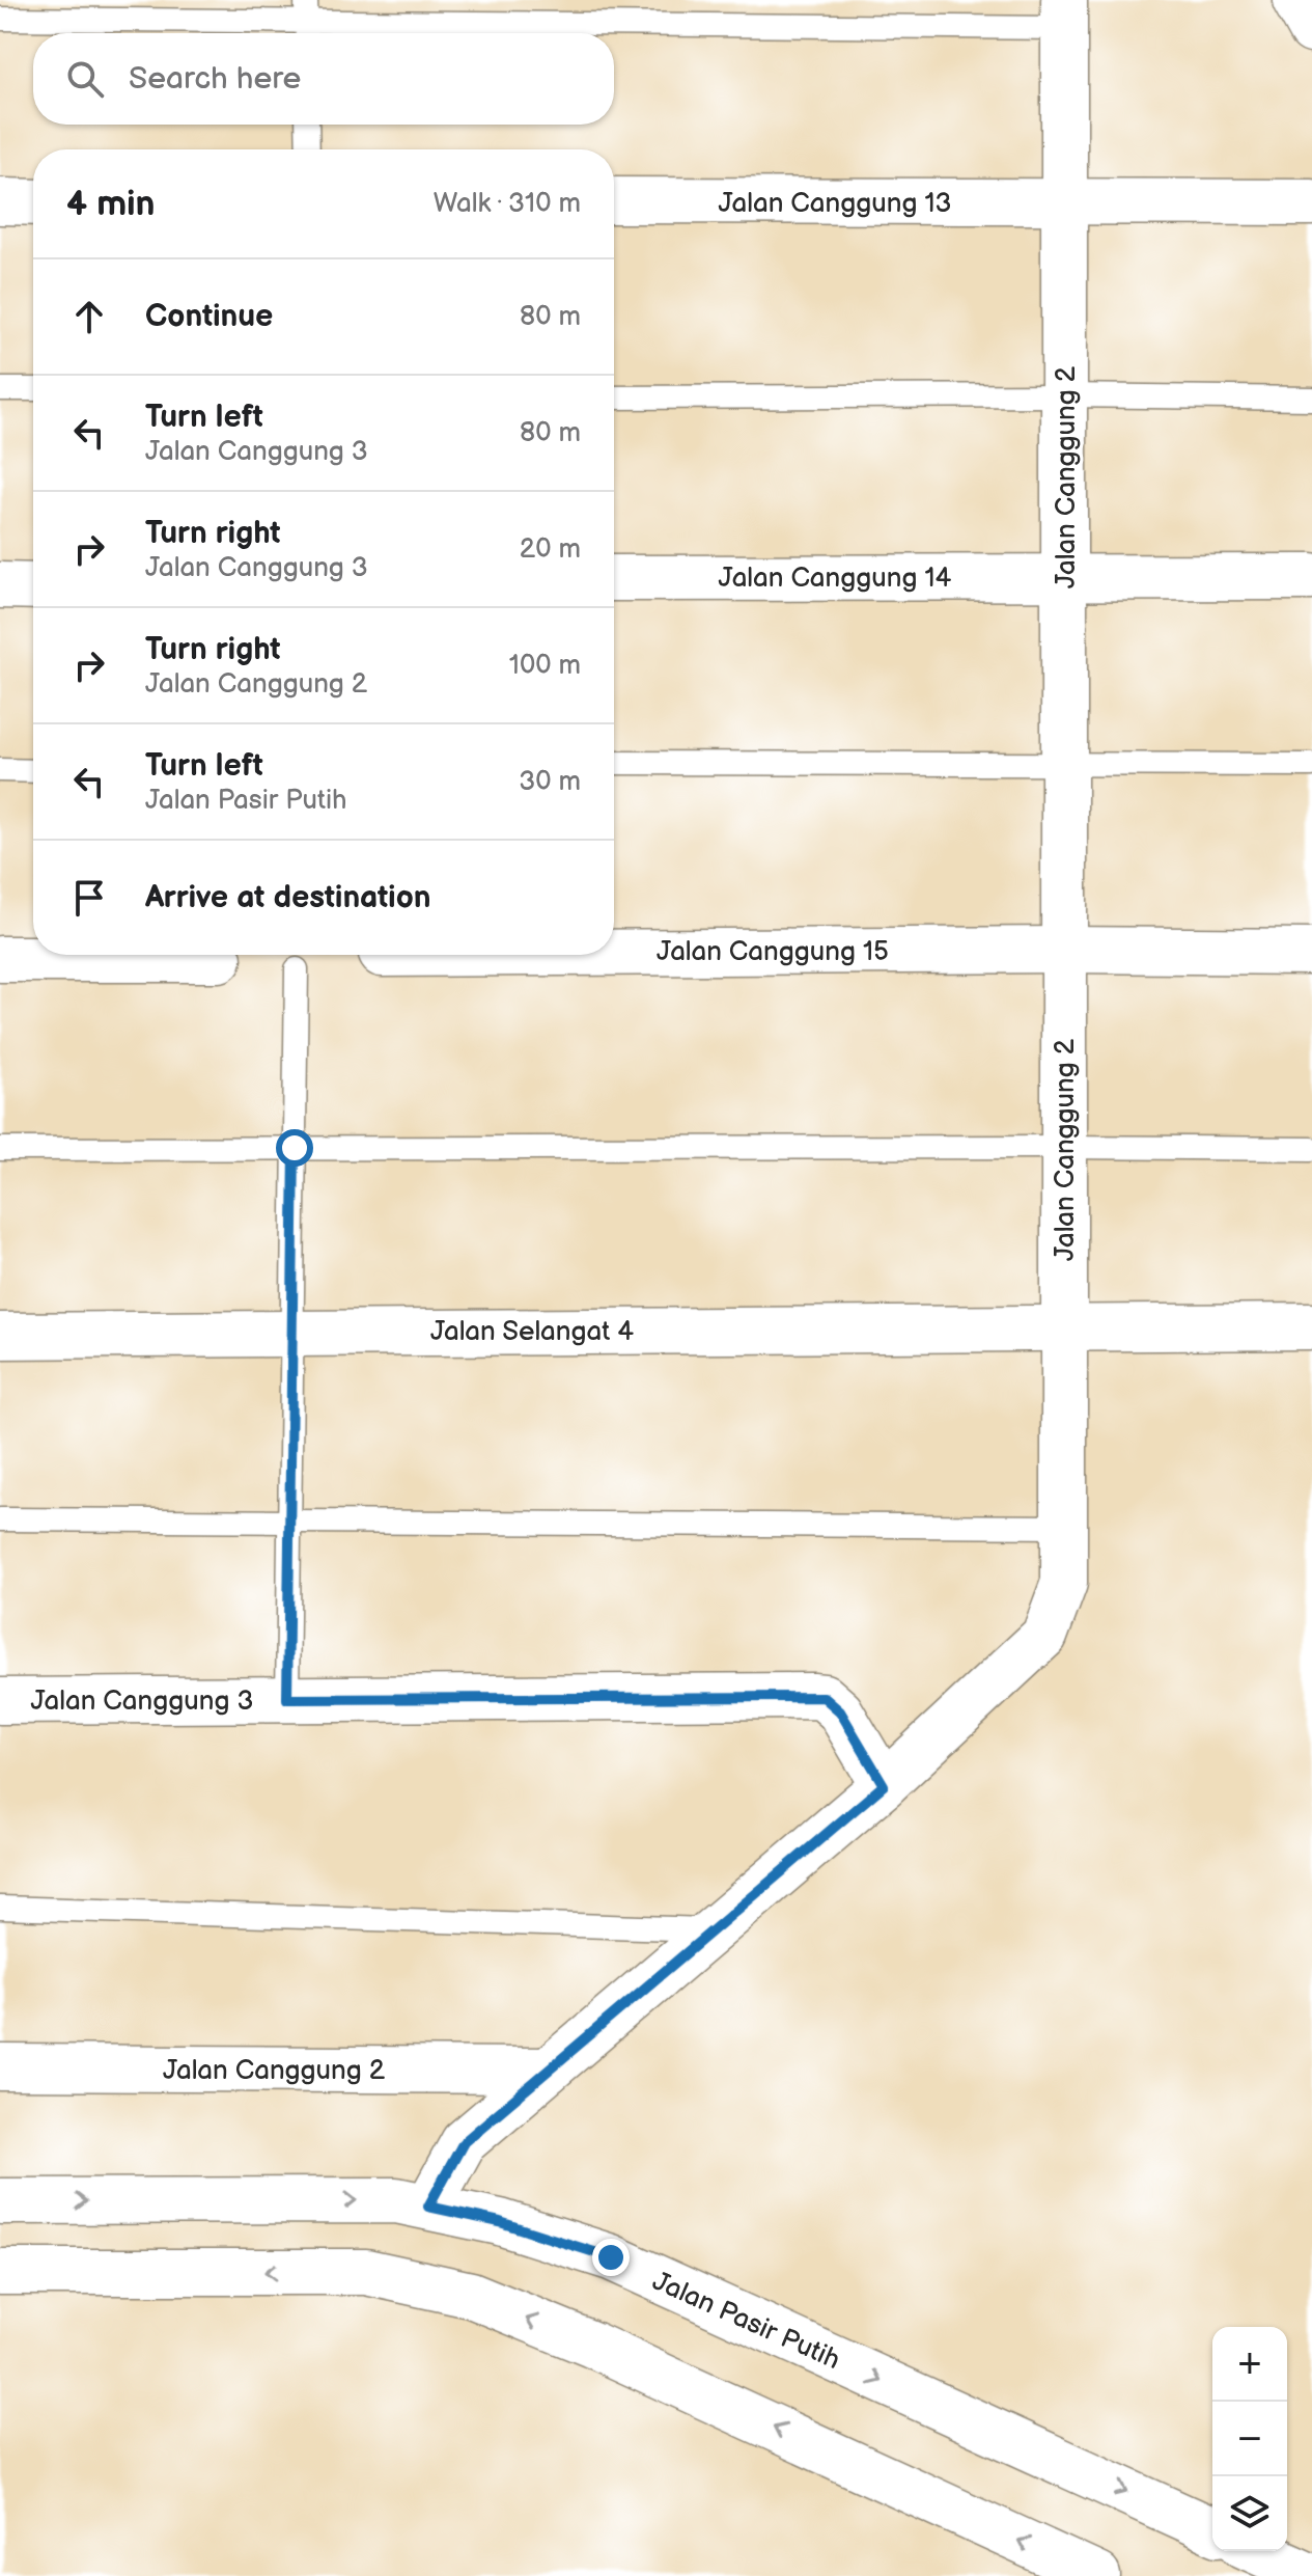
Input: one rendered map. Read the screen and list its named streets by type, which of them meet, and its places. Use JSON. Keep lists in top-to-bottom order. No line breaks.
{"streets":{"street":["Jalan Canggung 13","Jalan Canggung 2","Jalan Canggung 14","Jalan Canggung 15","Jalan Selangat 4","Jalan Canggung 3","Jalan Pasir Putih"]},"crossings":[["Jalan Canggung 13","Jalan Canggung 2"],["Jalan Canggung 2","Jalan Canggung 14"],["Jalan Canggung 2","Jalan Canggung 15"],["Jalan Canggung 2","Jalan Selangat 4"],["Jalan Canggung 2","Jalan Canggung 3"],["Jalan Canggung 2","Jalan Pasir Putih"]],"page":{"search":"Search here","heading":["4 min","Walk · 310 m"],"list":[["Continue","80 m"],["Turn left","Jalan Canggung 3","80 m"],["Turn right","Jalan Canggung 3","20 m"],["Turn right","Jalan Canggung 2","100 m"],["Turn left","Jalan Pasir Putih","30 m"],"Arrive at destination"],"map_buttons":["+","−"]}}
